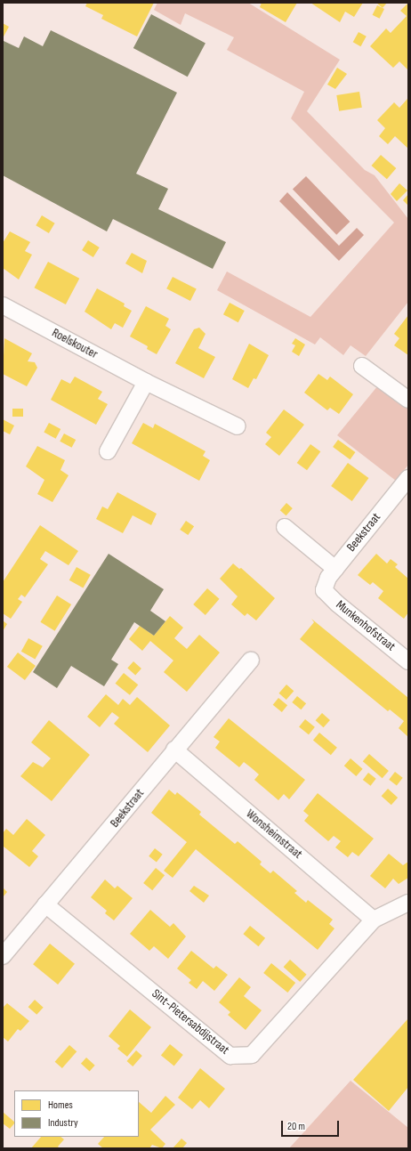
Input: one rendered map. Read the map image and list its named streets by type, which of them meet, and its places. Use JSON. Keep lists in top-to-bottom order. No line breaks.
{"streets":{"street":["Roelskouter","Beekstraat","Munkenhofstraat","Wonsheimstraat","Sint-Pietersabdijstraat"]},"crossings":[["Beekstraat","Munkenhofstraat"],["Beekstraat","Wonsheimstraat"],["Beekstraat","Sint-Pietersabdijstraat"],["Wonsheimstraat","Sint-Pietersabdijstraat"]],"legend":["Homes","Industry"],"scale_bar":"20 m"}
